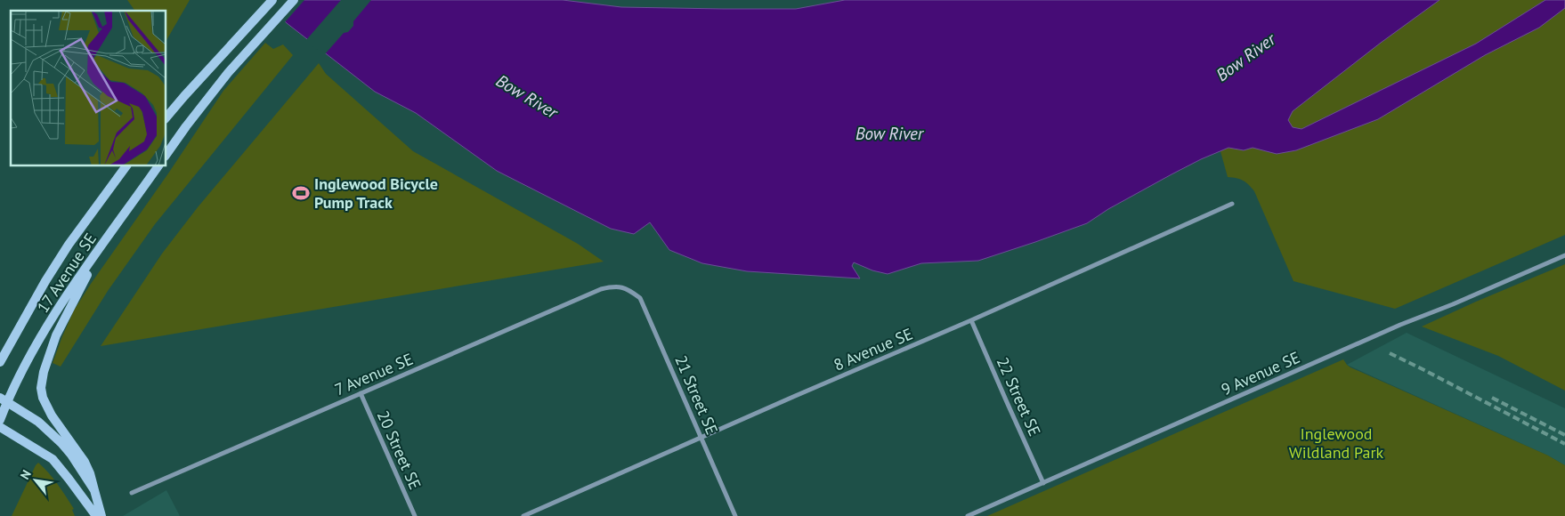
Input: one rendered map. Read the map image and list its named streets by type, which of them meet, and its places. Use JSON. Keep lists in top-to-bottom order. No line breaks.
{"streets":{"main road":["17 Avenue SE"],"street":["8 Avenue SE","9 Avenue SE","7 Avenue SE","21 Street SE","22 Street SE","20 Street SE"]},"crossings":[["8 Avenue SE","21 Street SE"],["8 Avenue SE","22 Street SE"],["9 Avenue SE","22 Street SE"],["7 Avenue SE","21 Street SE"],["7 Avenue SE","20 Street SE"]],"water":["Bow River"],"parks":["Inglewood Wildland Park"],"places":{"sports":["Inglewood Bicycle Pump Track"]},"north":"top left"}
